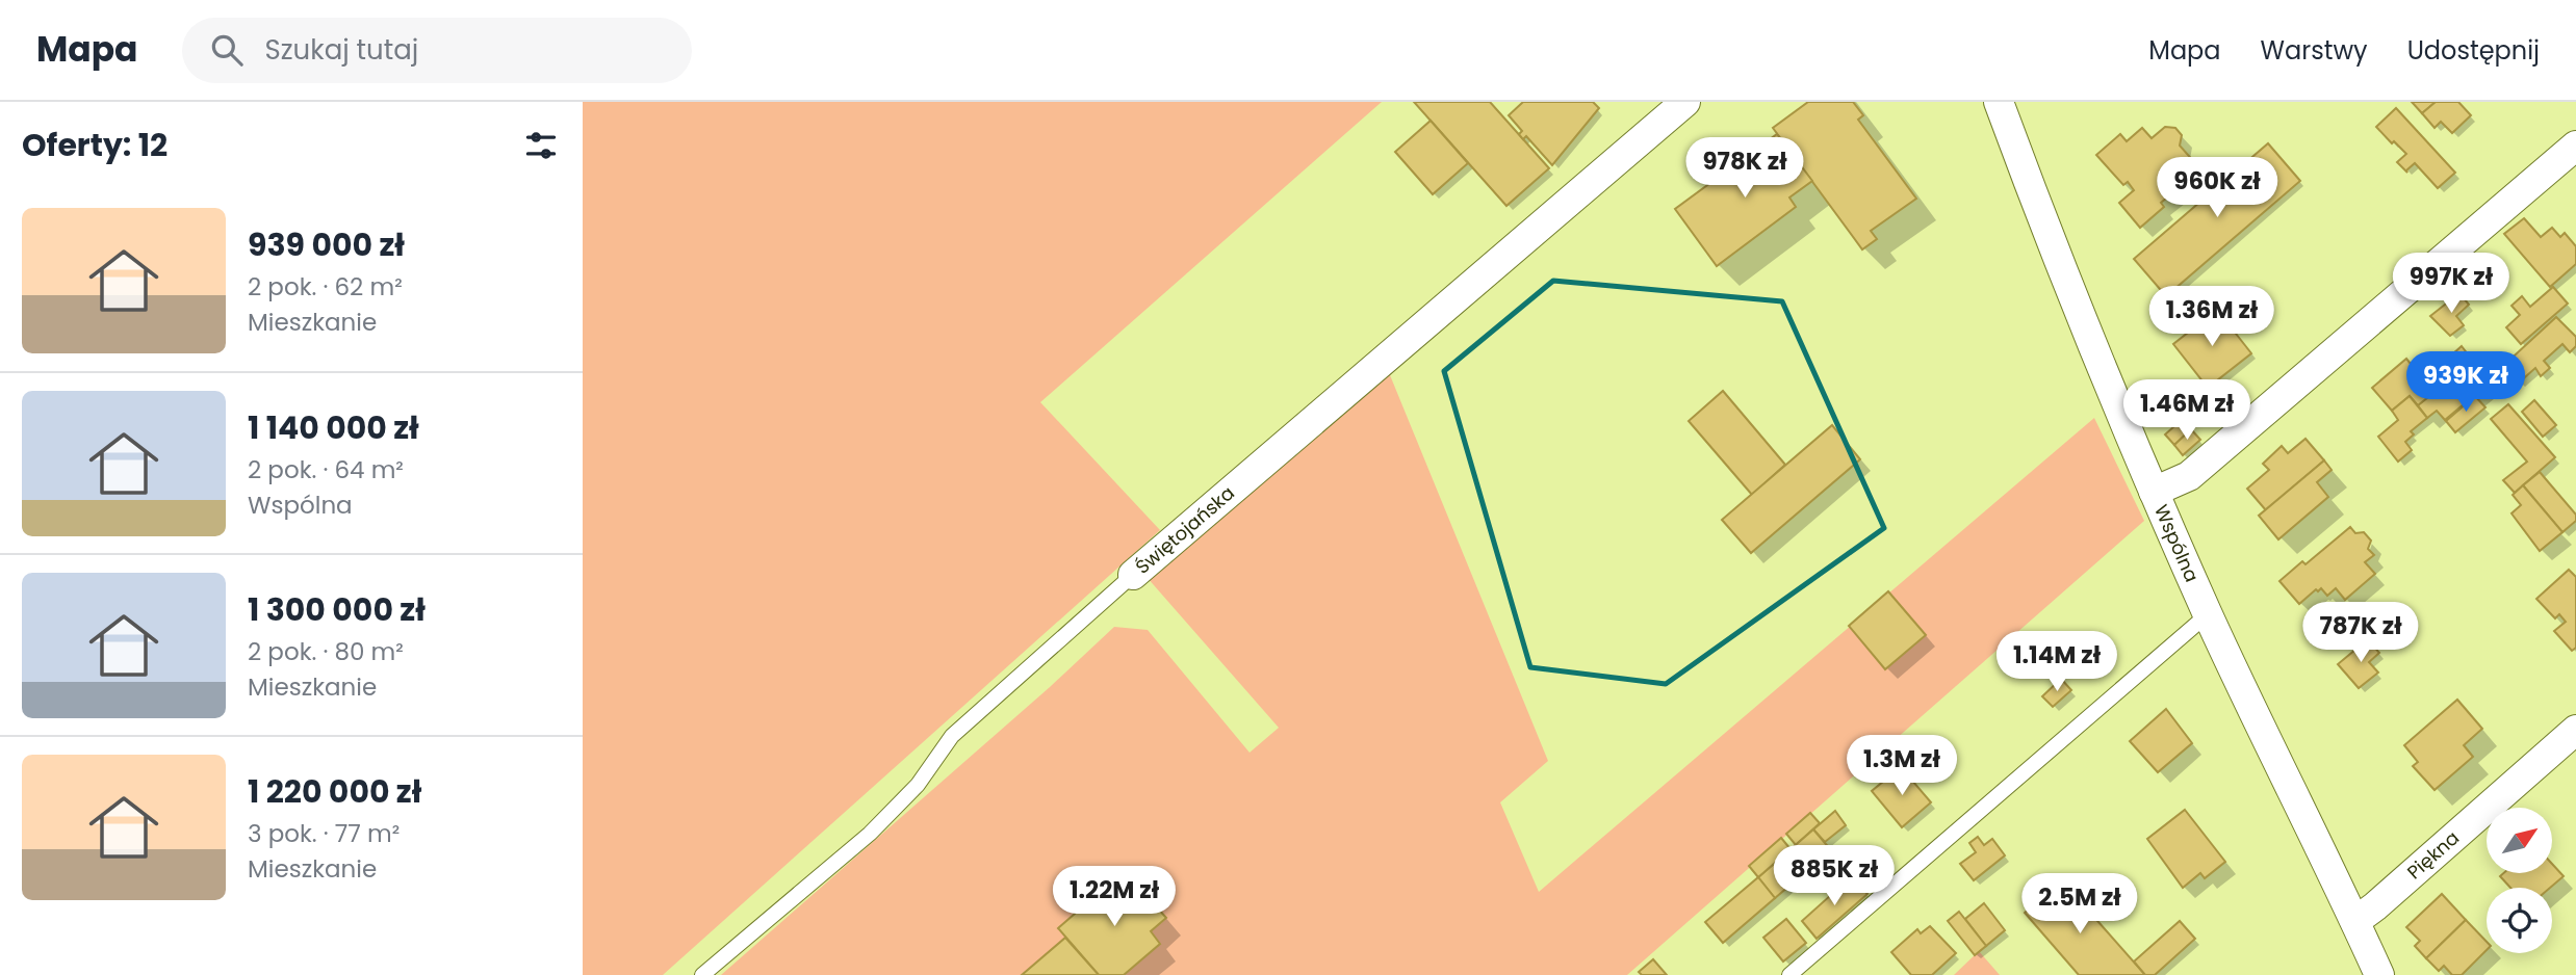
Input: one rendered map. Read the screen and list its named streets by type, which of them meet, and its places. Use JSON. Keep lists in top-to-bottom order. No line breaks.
{"streets":{"street":["Świętojańska","Wspólna","Piękna"]},"crossings":[["Wspólna","Piękna"]],"north":"top right","page":{"header":"Mapa","search":"Szukaj tutaj","nav":["Mapa","Warstwy","Udostępnij"],"heading":"Oferty: 12","price":["978K zł","960K zł","997K zł","1.36M zł","939K zł","1.46M zł","787K zł","1.14M zł","1.3M zł","885K zł","1.22M zł","2.5M zł"],"list":[{"name":"939 000 zł","note":"2 pok. · 62 m² · Mieszkanie"},{"name":"1 140 000 zł","note":"2 pok. · 64 m² · Wspólna"},{"name":"1 300 000 zł","note":"2 pok. · 80 m² · Mieszkanie"},{"name":"1 220 000 zł","note":"3 pok. · 77 m² · Mieszkanie"}]}}
